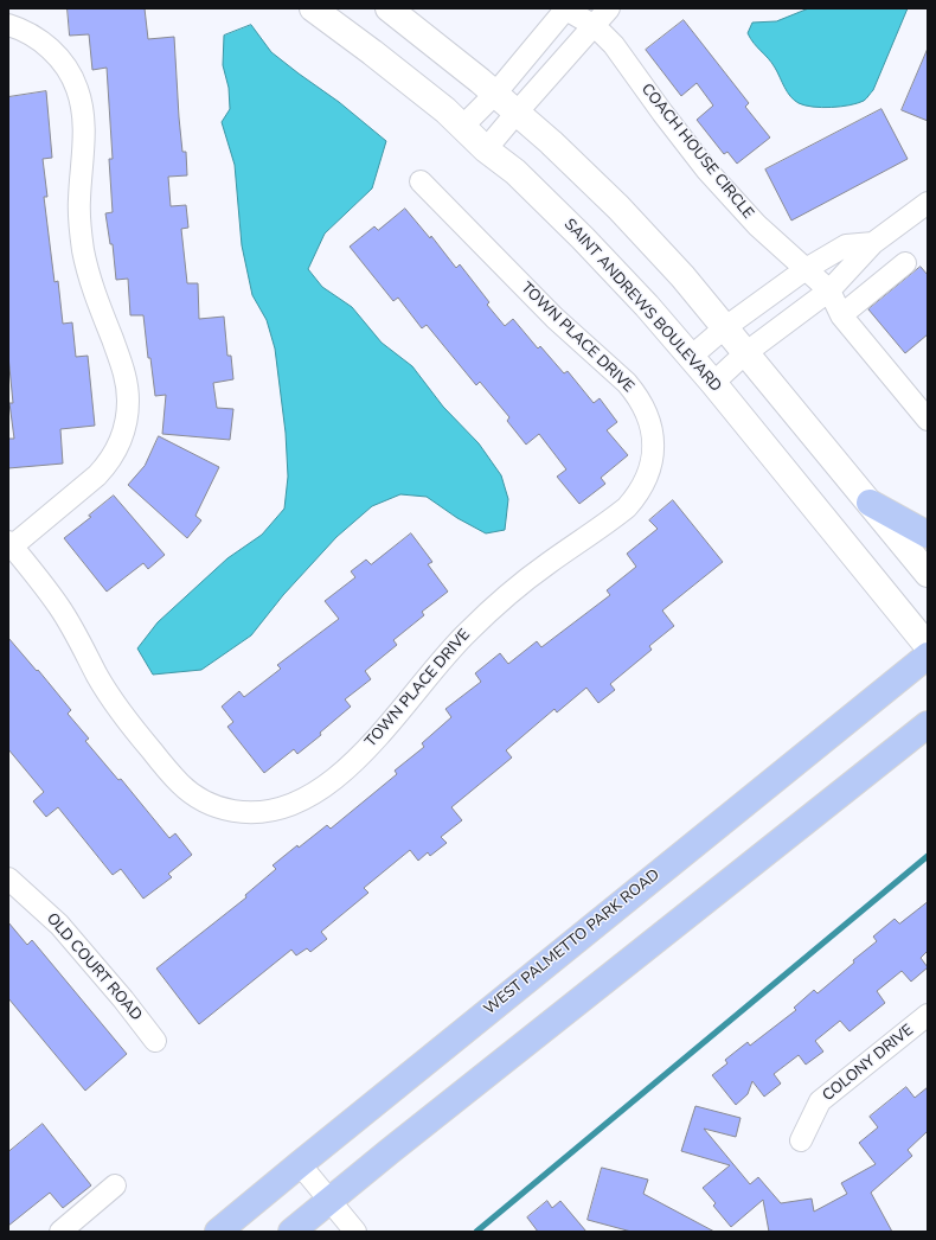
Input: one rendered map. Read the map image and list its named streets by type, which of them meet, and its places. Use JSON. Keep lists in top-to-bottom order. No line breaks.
{"streets":{"main road":["WEST PALMETTO PARK ROAD"],"street":["COACH HOUSE CIRCLE","SAINT ANDREWS BOULEVARD","TOWN PLACE DRIVE","OLD COURT ROAD","COLONY DRIVE"]},"crossings":[["COACH HOUSE CIRCLE","SAINT ANDREWS BOULEVARD"]]}
